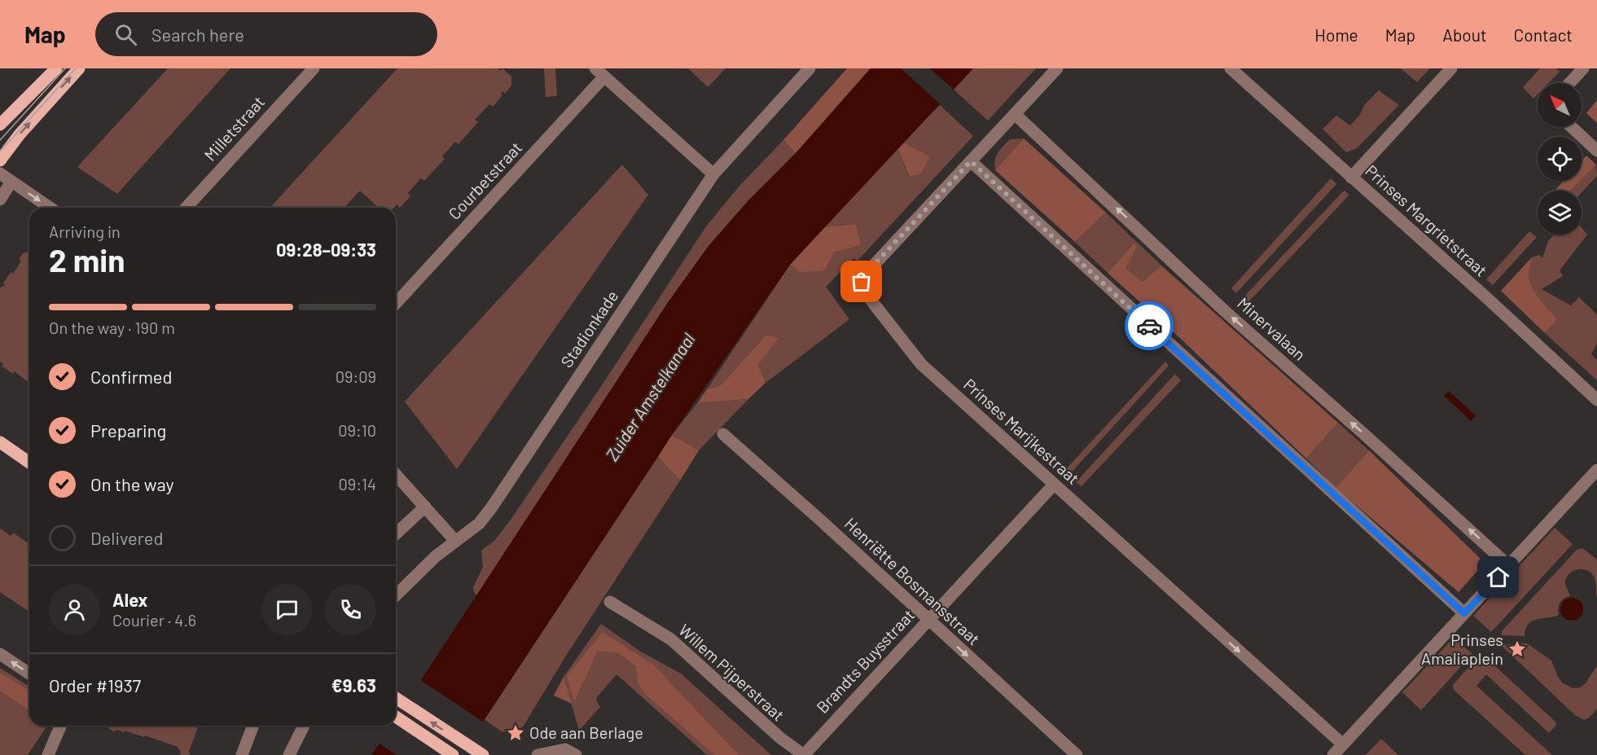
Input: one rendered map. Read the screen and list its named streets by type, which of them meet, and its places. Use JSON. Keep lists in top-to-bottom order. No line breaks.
{"streets":{"street":["Milletstraat","Courbetstraat","Prinses Margrietstraat","Stadionkade","Minervalaan","Prinses Marijkestraat","Henriëtte Bosmansstraat","Brandts Buysstraat","Willem Pijperstraat"]},"crossings":[["Minervalaan","Prinses Marijkestraat"],["Prinses Marijkestraat","Brandts Buysstraat"],["Henriëtte Bosmansstraat","Brandts Buysstraat"],["Brandts Buysstraat","Willem Pijperstraat"]],"one_way":["Prinses Marijkestraat","Henriëtte Bosmansstraat"],"water":["Zuider Amstelkanaal"],"places":{"place":["Prinses Amaliaplein","Ode aan Berlage"]},"north":"top left","page":{"header":"Map","search":"Search here","nav":["Home","Map","About","Contact"],"heading":["2 min","Arriving in","09:28–09:33"],"panel":["Alex","Courier · 4.6","Order #1937","€9.63"],"bar":"On the way · 190 m","list":[["Confirmed","09:09"],["Preparing","09:10"],["On the way","09:14"],"Delivered"]}}
